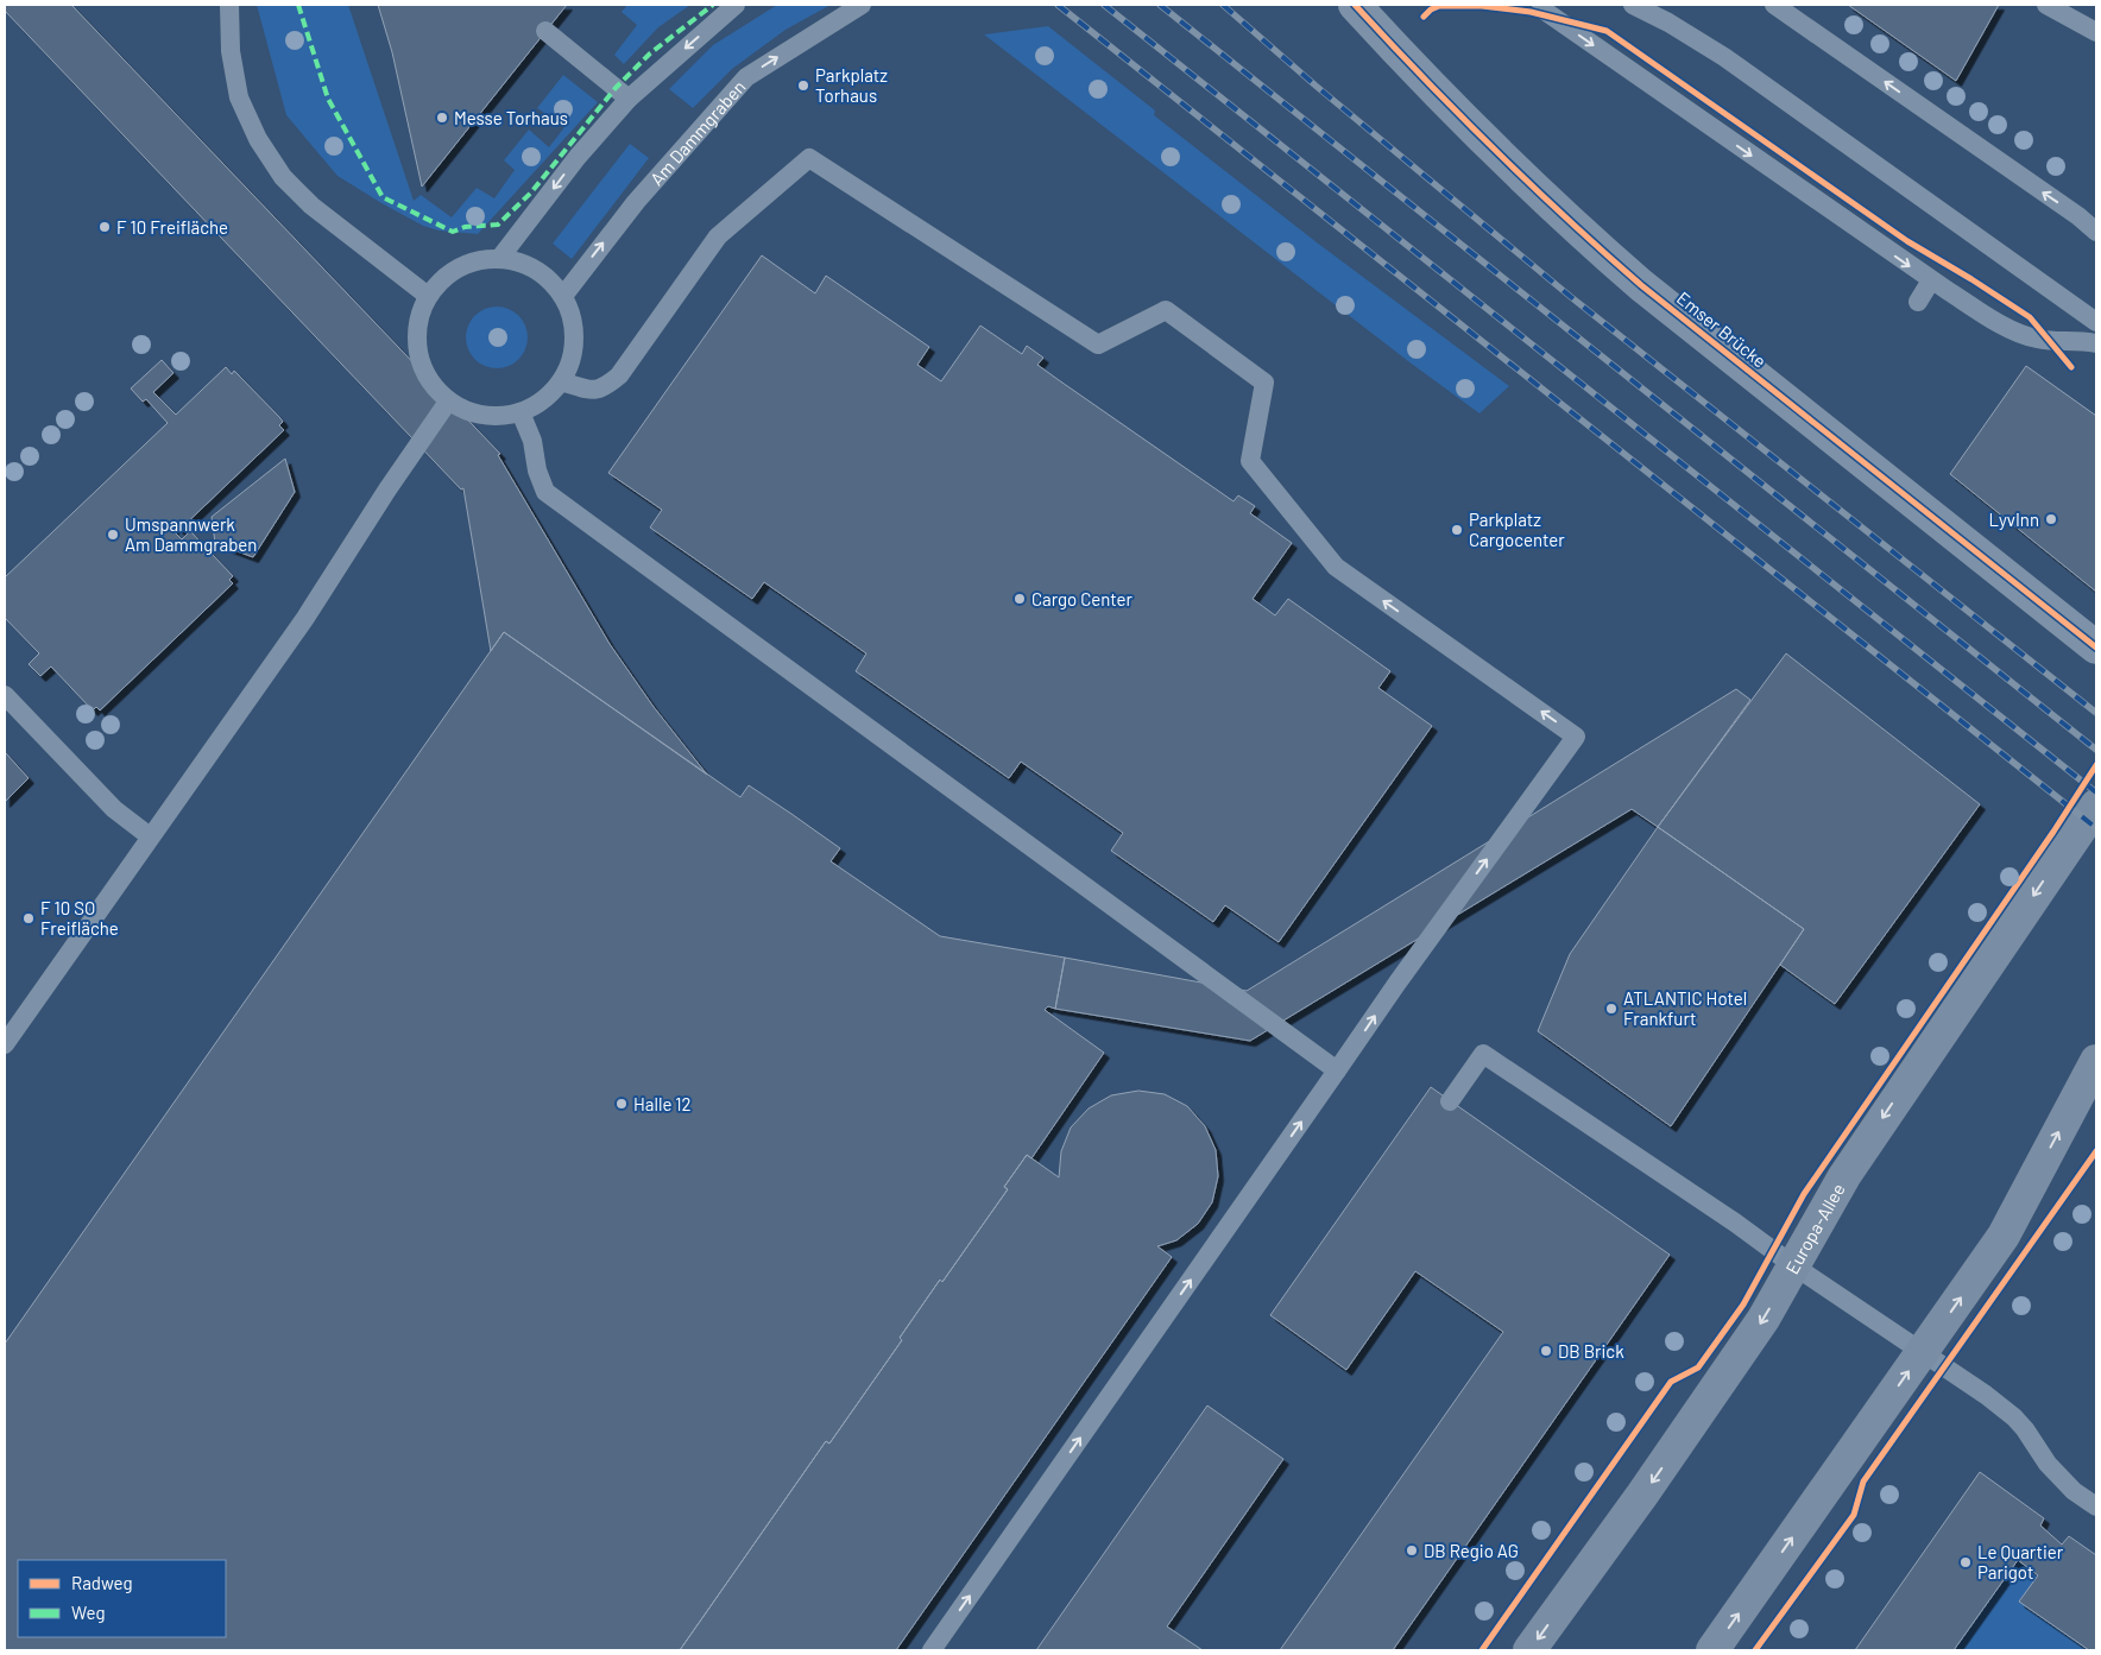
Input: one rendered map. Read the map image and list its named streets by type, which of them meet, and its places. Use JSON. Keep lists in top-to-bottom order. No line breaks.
{"streets":{"street":["Emser Brücke","Europa-Allee"],"lane":["Am Dammgraben"]},"places":["Parkplatz Torhaus","Messe Torhaus","F 10 Freifläche","LyvInn","Parkplatz Cargocenter","Umspannwerk Am Dammgraben","Cargo Center","F 10 SO Freifläche","ATLANTIC Hotel Frankfurt","Halle 12","DB Brick","DB Regio AG","Le Quartier Parigot"],"legend":["Radweg","Weg"]}
